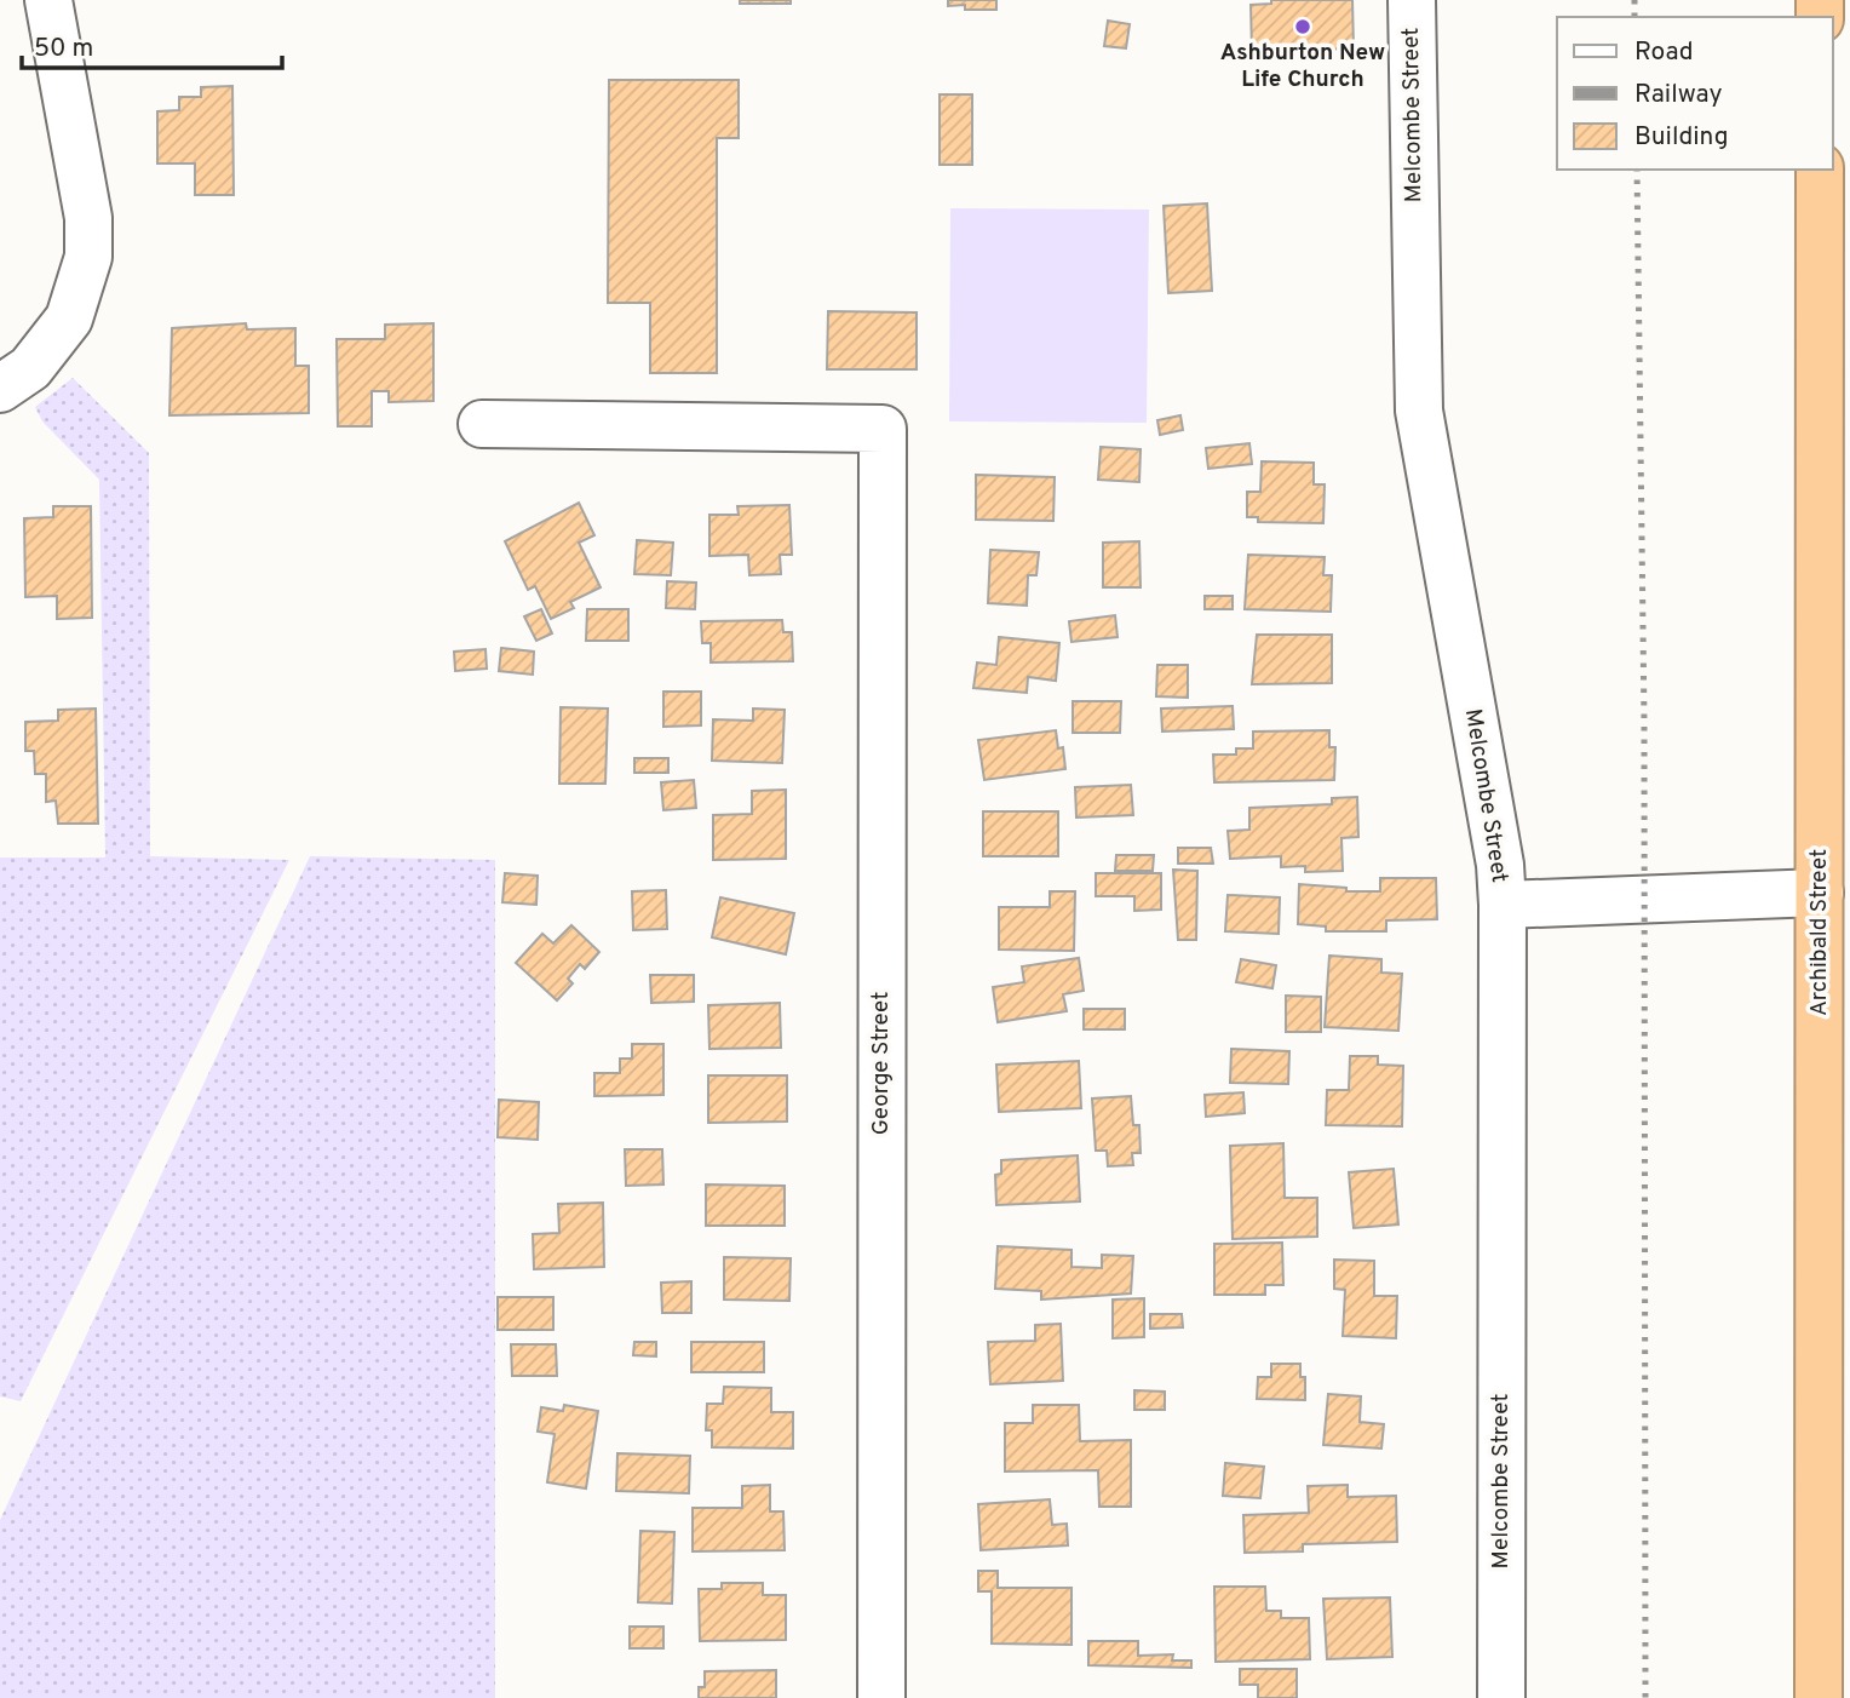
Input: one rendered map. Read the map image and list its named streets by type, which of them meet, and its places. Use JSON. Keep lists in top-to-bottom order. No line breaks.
{"streets":{"highway":["Archibald Street"],"street":["Melcombe Street","George Street"]},"places":["Ashburton New Life Church"],"legend":["Road","Railway","Building"],"scale_bar":"50 m"}
